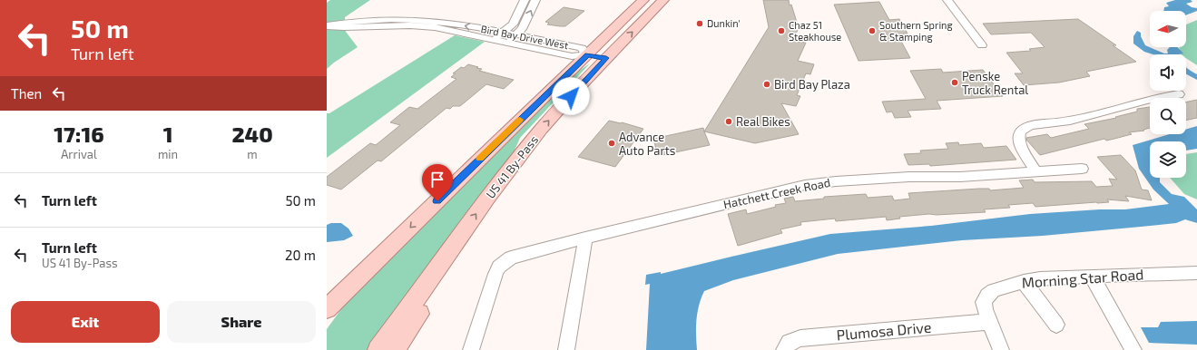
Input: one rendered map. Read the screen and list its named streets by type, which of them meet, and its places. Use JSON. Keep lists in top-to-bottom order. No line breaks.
{"streets":{"main road":["US 41 By-Pass"],"street":["Bird Bay Drive West","Hatchett Creek Road","Morning Star Road","Plumosa Drive"]},"crossings":[["Bird Bay Drive West","US 41 By-Pass"],["Morning Star Road","Plumosa Drive"]],"places":["Dunkin'","Chaz 51 Steakhouse","Southern Spring & Stamping","Penske Truck Rental","Bird Bay Plaza","Real Bikes","Advance Auto Parts"],"north":"left","page":{"turn":["50 m","Turn left"],"then":"Then","eta":["17:16","Arrival","1","min","240","m"],"list":[{"name":"Turn left","value":"50 m"},{"name":"Turn left","note":"US 41 By-Pass","value":"20 m"}],"buttons":["Exit","Share"]}}
